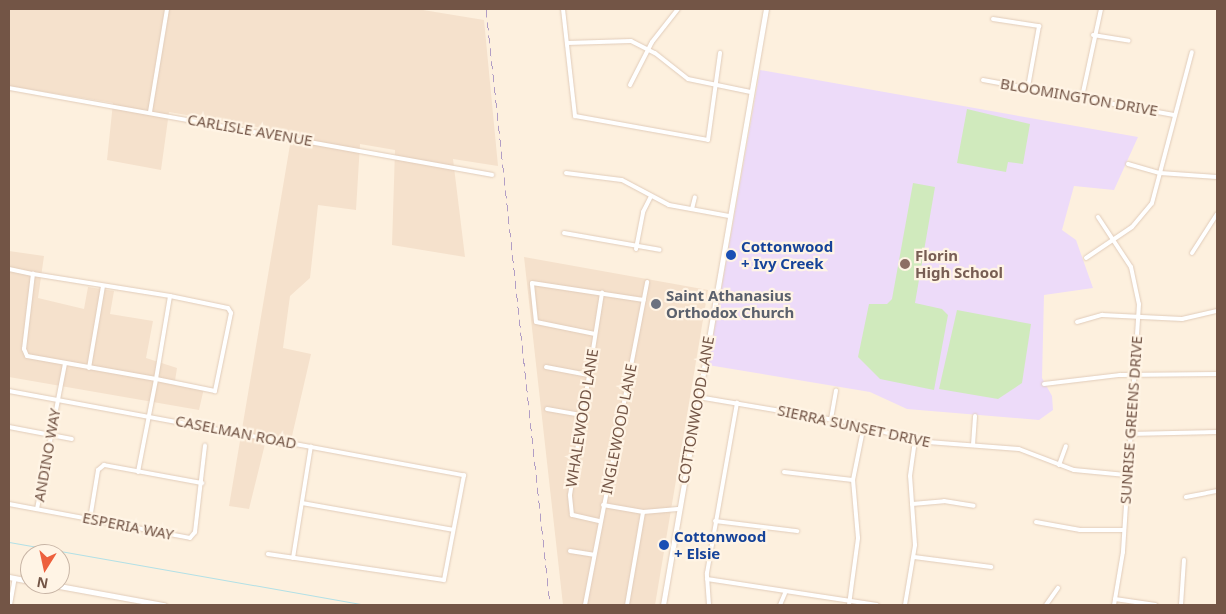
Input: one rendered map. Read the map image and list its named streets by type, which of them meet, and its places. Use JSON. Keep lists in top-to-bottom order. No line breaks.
{"streets":{"street":["BLOOMINGTON DRIVE","CARLISLE AVENUE","COTTONWOOD LANE","WHALEWOOD LANE","SUNRISE GREENS DRIVE","SIERRA SUNSET DRIVE","INGLEWOOD LANE","CASELMAN ROAD","ANDINO WAY","ESPERIA WAY"]},"crossings":[["COTTONWOOD LANE","SIERRA SUNSET DRIVE"],["WHALEWOOD LANE","INGLEWOOD LANE"],["SUNRISE GREENS DRIVE","SIERRA SUNSET DRIVE"],["CASELMAN ROAD","ANDINO WAY"],["ANDINO WAY","ESPERIA WAY"]],"places":["Cottonwood + Ivy Creek","Florin High School","Saint Athanasius Orthodox Church","Cottonwood + Elsie"],"north":"bottom"}
